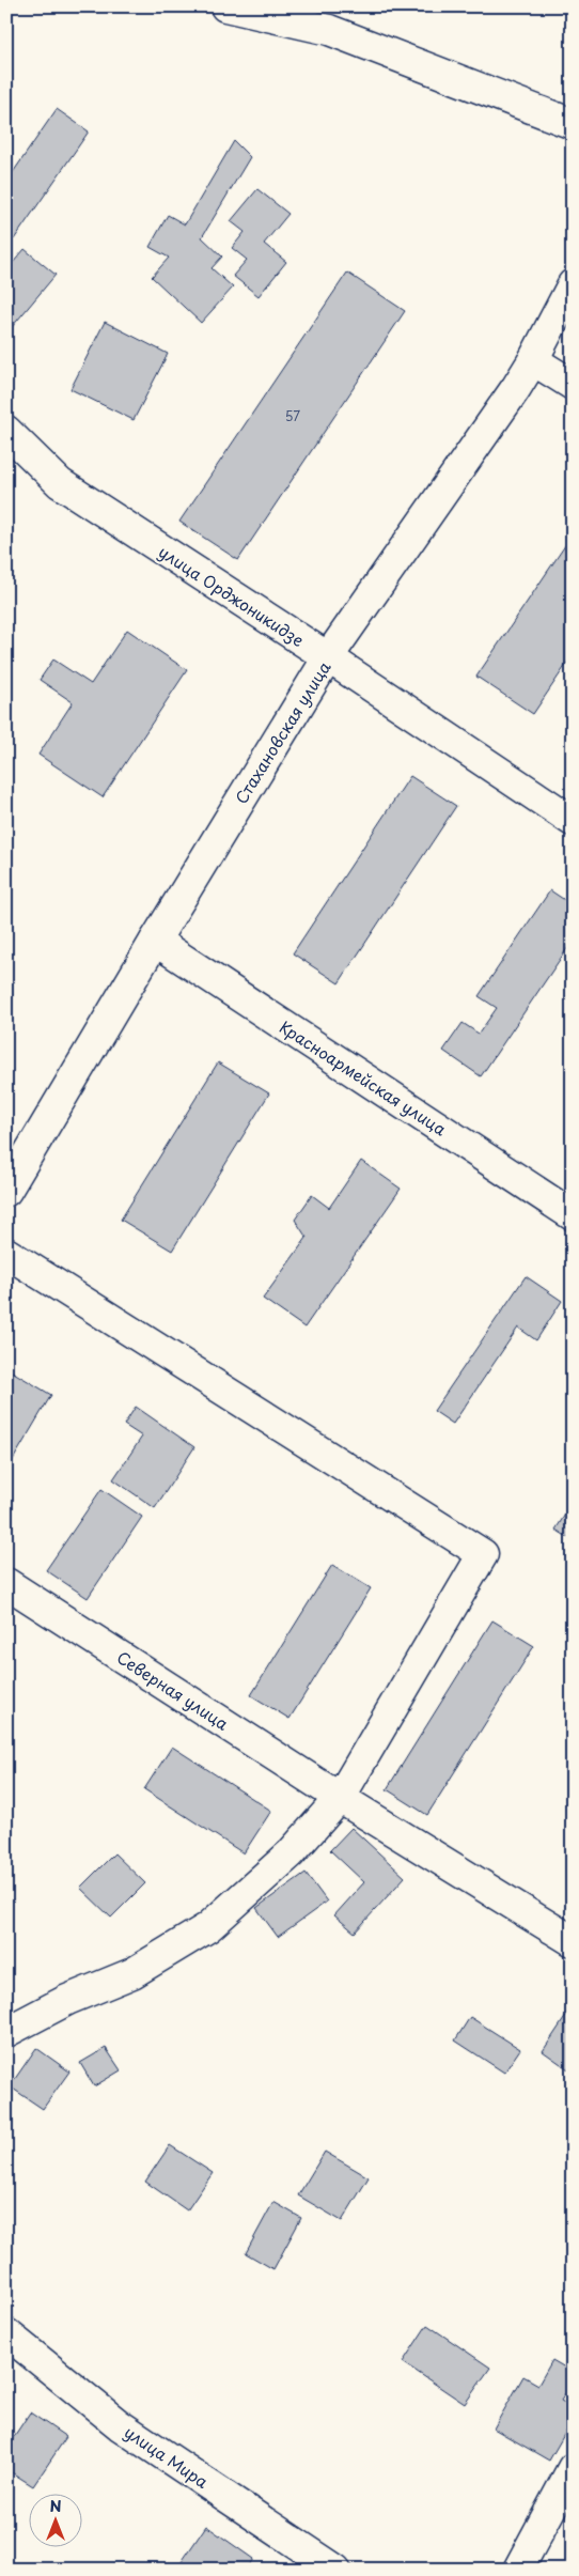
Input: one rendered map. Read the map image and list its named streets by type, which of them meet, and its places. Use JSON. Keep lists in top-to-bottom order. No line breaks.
{"streets":{"street":["улица Орджоникидзе","Стахановская улица","Красноармейская улица","Северная улица","улица Мира"]},"crossings":[["улица Орджоникидзе","Стахановская улица"],["Стахановская улица","Красноармейская улица"]],"house_numbers":["57"],"north":"top"}
